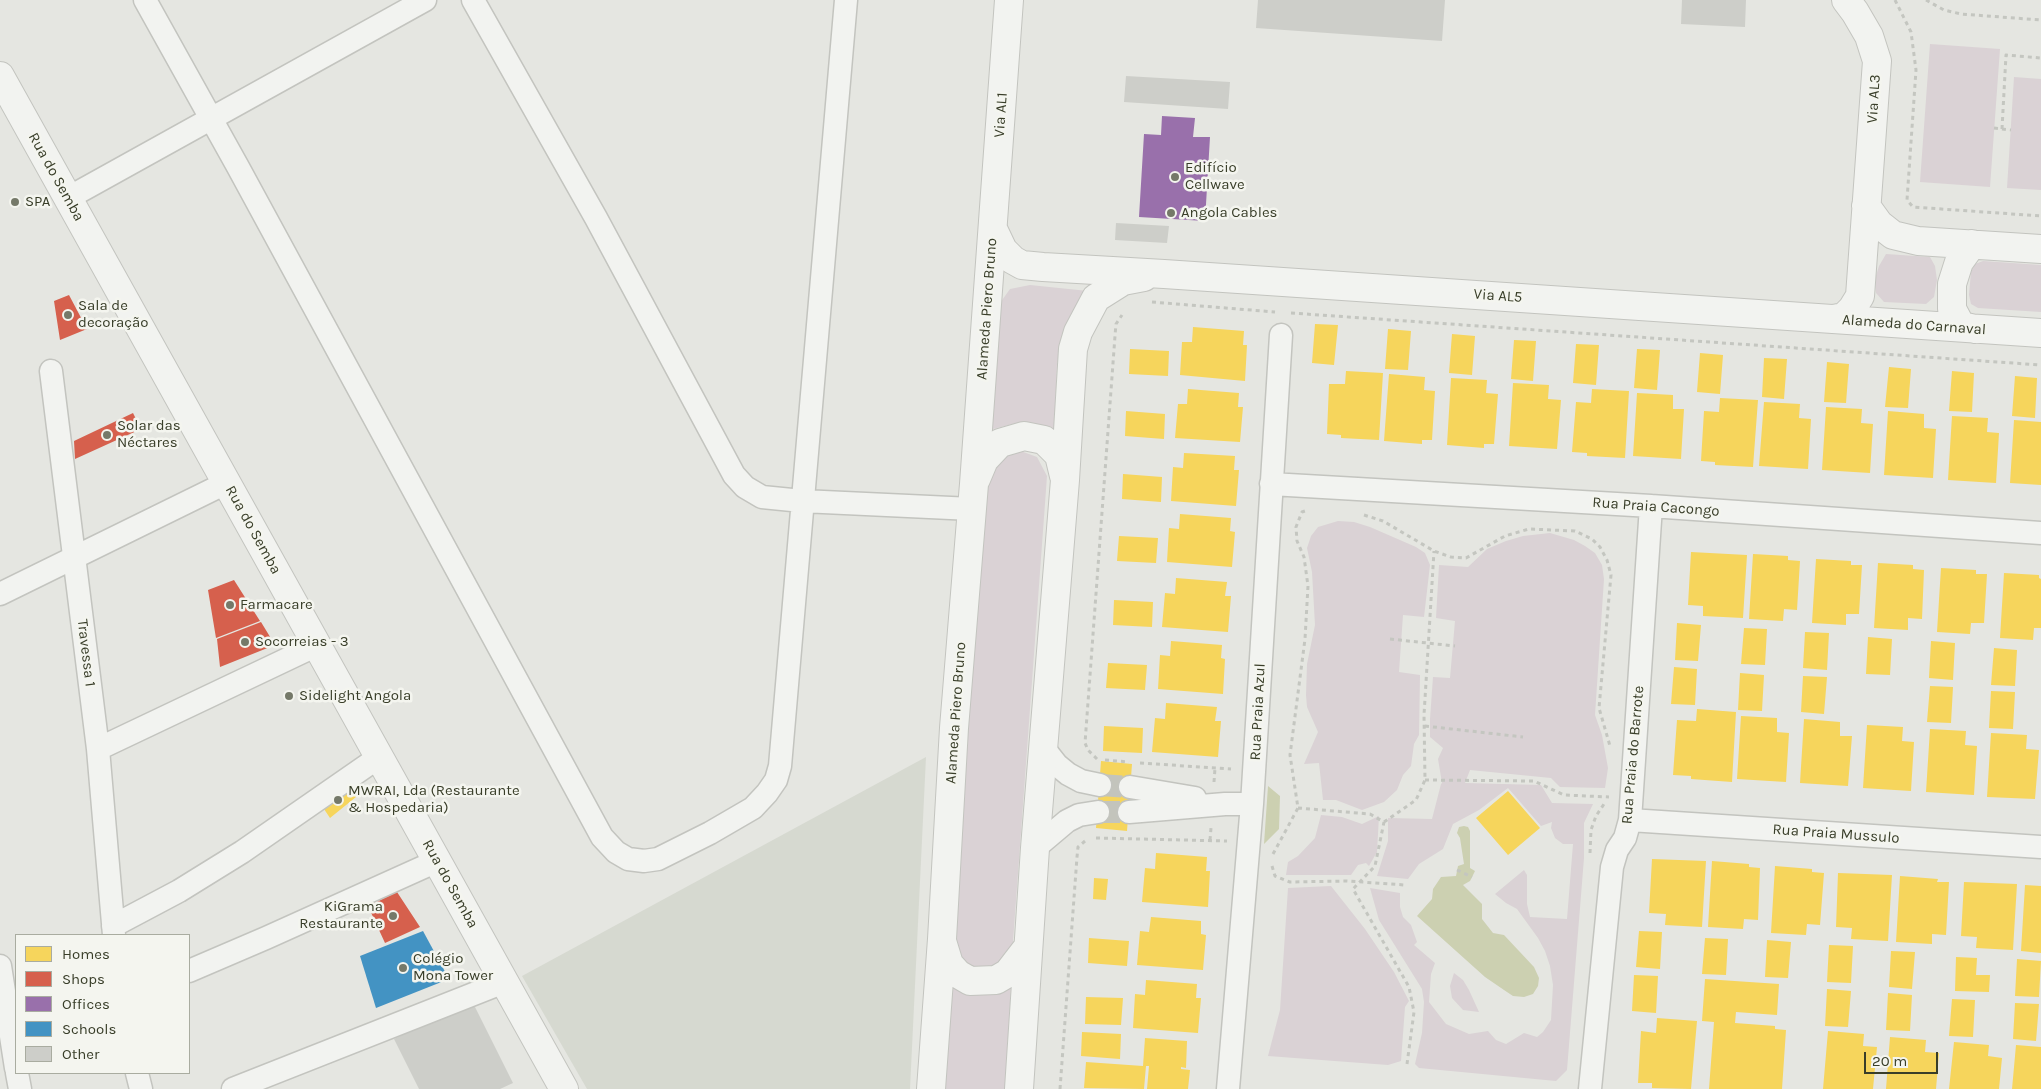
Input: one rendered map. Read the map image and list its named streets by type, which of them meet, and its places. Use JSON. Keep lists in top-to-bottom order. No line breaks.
{"streets":{"street":["Via AL3","Via AL1","Rua do Semba","Via AL5","Alameda Piero Bruno","Alameda do Carnaval","Rua Praia Cacongo","Travessa 1","Rua Praia Azul","Rua Praia do Barrote","Rua Praia Mussulo"]},"crossings":[["Via AL3","Alameda do Carnaval"],["Via AL1","Alameda Piero Bruno"],["Via AL5","Alameda Piero Bruno"],["Via AL5","Alameda do Carnaval"],["Rua Praia Cacongo","Rua Praia Azul"],["Rua Praia Cacongo","Rua Praia do Barrote"],["Rua Praia do Barrote","Rua Praia Mussulo"]],"places":["Edifício Cellwave","SPA","Angola Cables","Sala de decoração","Solar das Néctares","Farmacare","Socorreias - 3","Sidelight Angola","MWRAI, Lda (Restaurante & Hospedaria)","KiGrama Restaurante","Colégio Mona Tower"],"legend":["Homes","Shops","Offices","Schools","Other"],"scale_bar":"20 m"}
